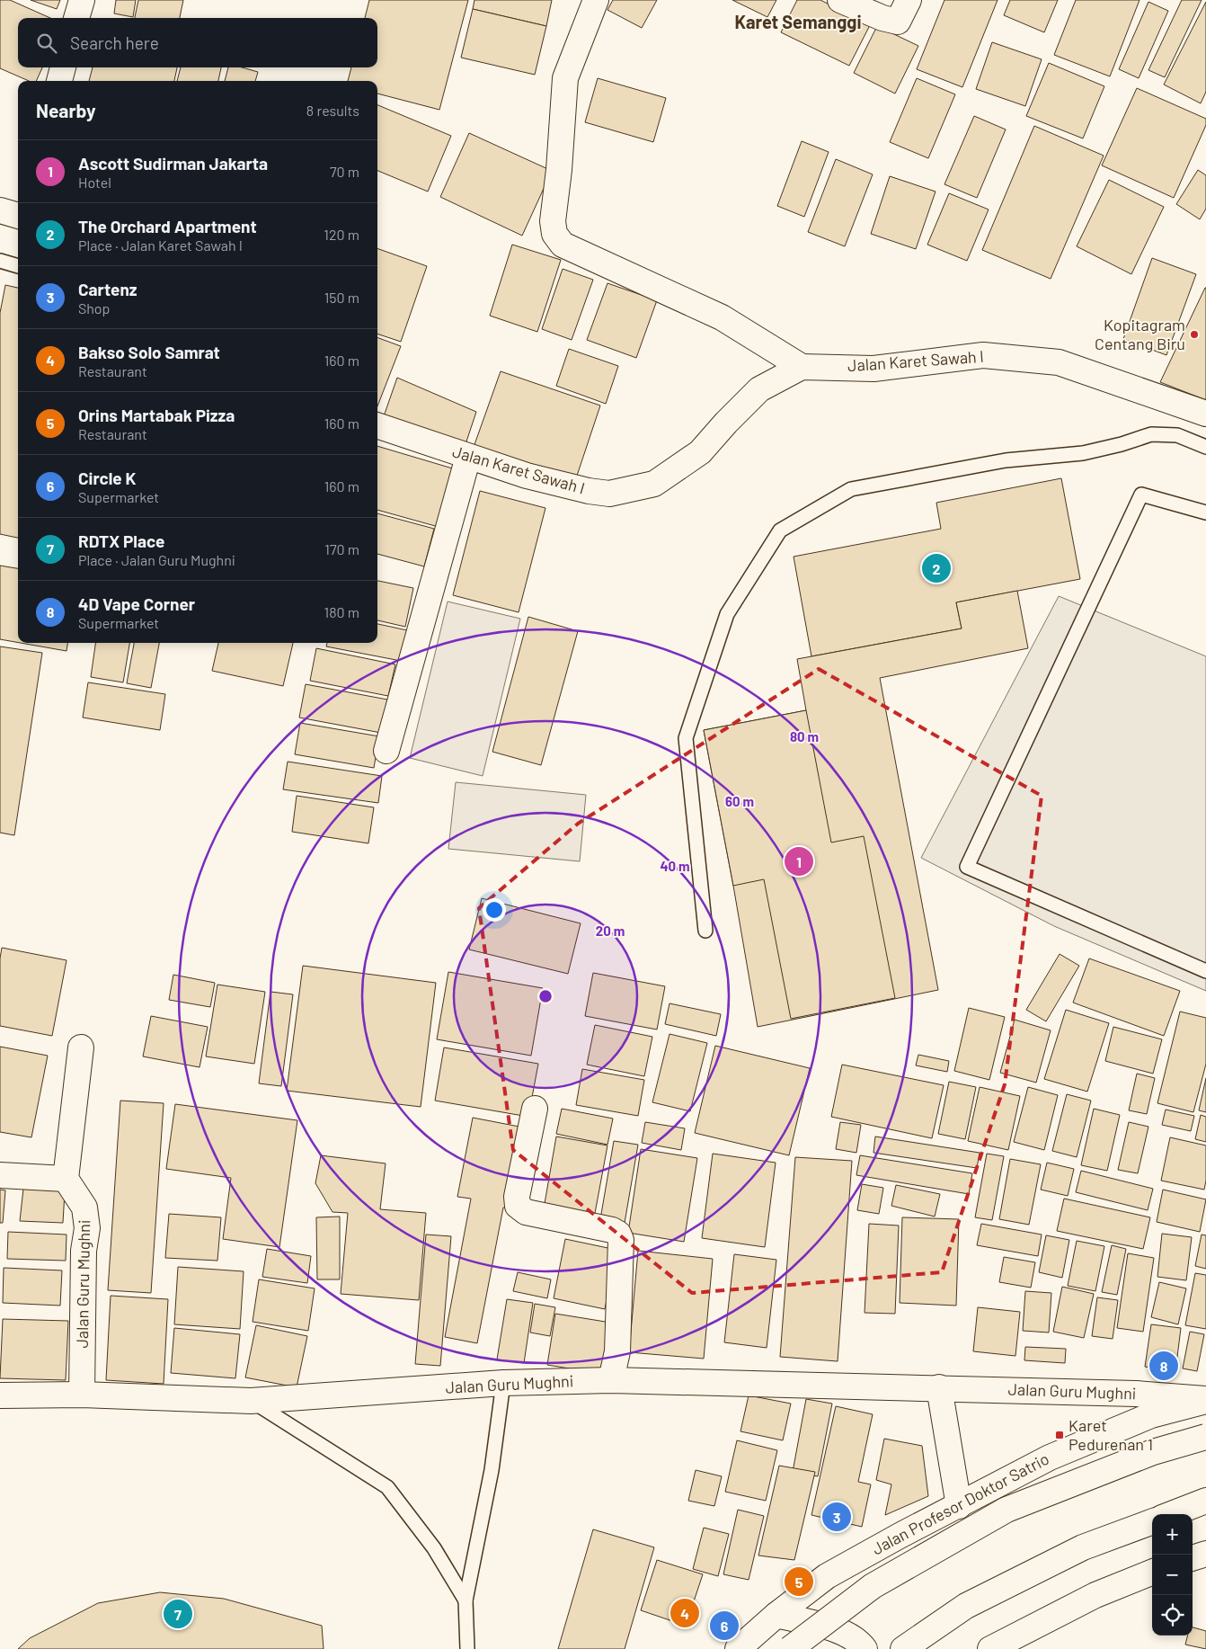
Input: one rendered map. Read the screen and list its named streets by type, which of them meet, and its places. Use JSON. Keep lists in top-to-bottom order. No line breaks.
{"streets":{"street":["Jalan Karet Sawah I","Jalan Guru Mughni","Jalan Profesor Doktor Satrio"]},"crossings":[["Jalan Guru Mughni","Jalan Profesor Doktor Satrio"]],"districts":["Karet Semanggi"],"places":{"other":["Kopitagram Centang Biru"],"transit":["Karet Pedurenan 1"]},"page":{"search":"Search here","heading":["Nearby","8 results"],"list":[{"mark":"1","name":"Ascott Sudirman Jakarta","note":"Hotel","value":"70 m"},{"mark":"2","name":"The Orchard Apartment","note":"Place · Jalan Karet Sawah I","value":"120 m"},{"mark":"3","name":"Cartenz","note":"Shop","value":"150 m"},{"mark":"4","name":"Bakso Solo Samrat","note":"Restaurant","value":"160 m"},{"mark":"5","name":"Orins Martabak Pizza","note":"Restaurant","value":"160 m"},{"mark":"6","name":"Circle K","note":"Supermarket","value":"160 m"},{"mark":"7","name":"RDTX Place","note":"Place · Jalan Guru Mughni","value":"170 m"},{"mark":"8","name":"4D Vape Corner","note":"Supermarket","value":"180 m"}],"pins":["2","1","8","3","5","4","7","6"],"map_buttons":["+","−"]},"rings":["80 m","60 m","40 m","20 m"]}
